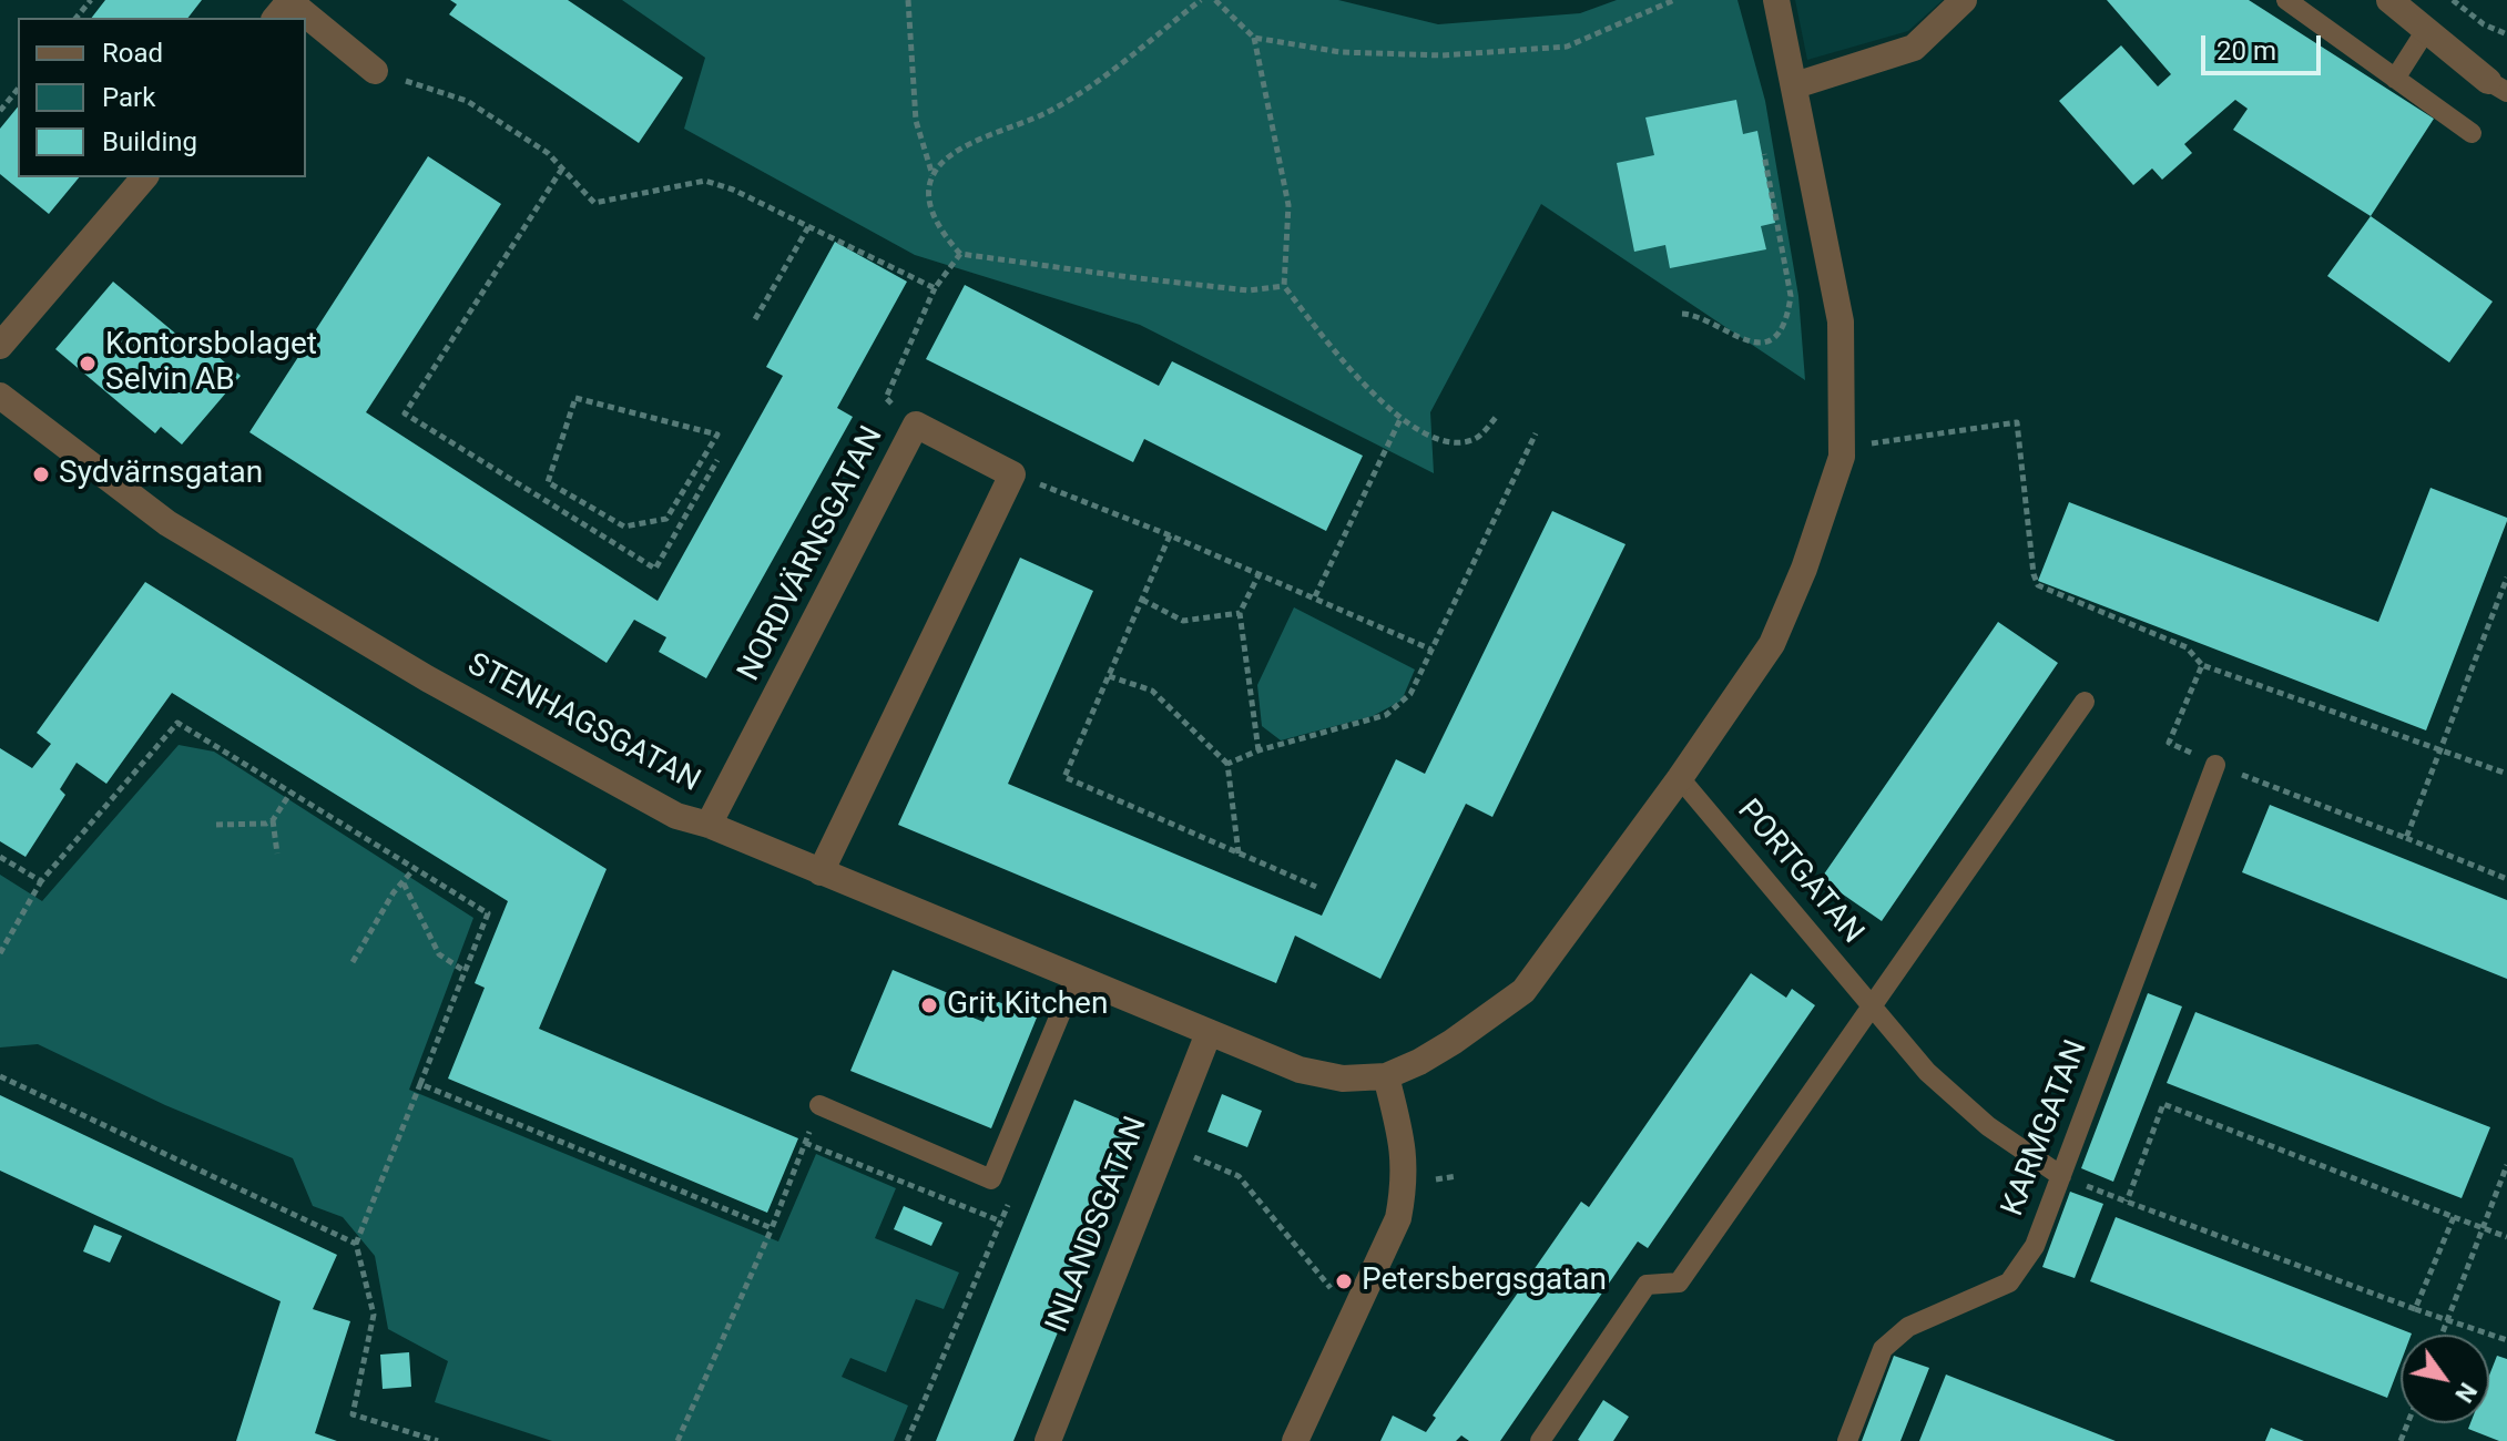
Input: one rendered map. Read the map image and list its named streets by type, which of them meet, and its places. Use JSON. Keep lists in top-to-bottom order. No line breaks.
{"streets":{"street":["NORDVÄRNSGATAN","STENHAGSGATAN","INLANDSGATAN"],"lane":["PORTGATAN","KARMGATAN"]},"crossings":[["NORDVÄRNSGATAN","STENHAGSGATAN"],["STENHAGSGATAN","INLANDSGATAN"],["PORTGATAN","KARMGATAN"]],"places":["Kontorsbolaget Selvin AB","Sydvärnsgatan","Grit Kitchen","Petersbergsgatan"],"legend":["Road","Park","Building"],"scale_bar":"20 m","north":"bottom right"}
